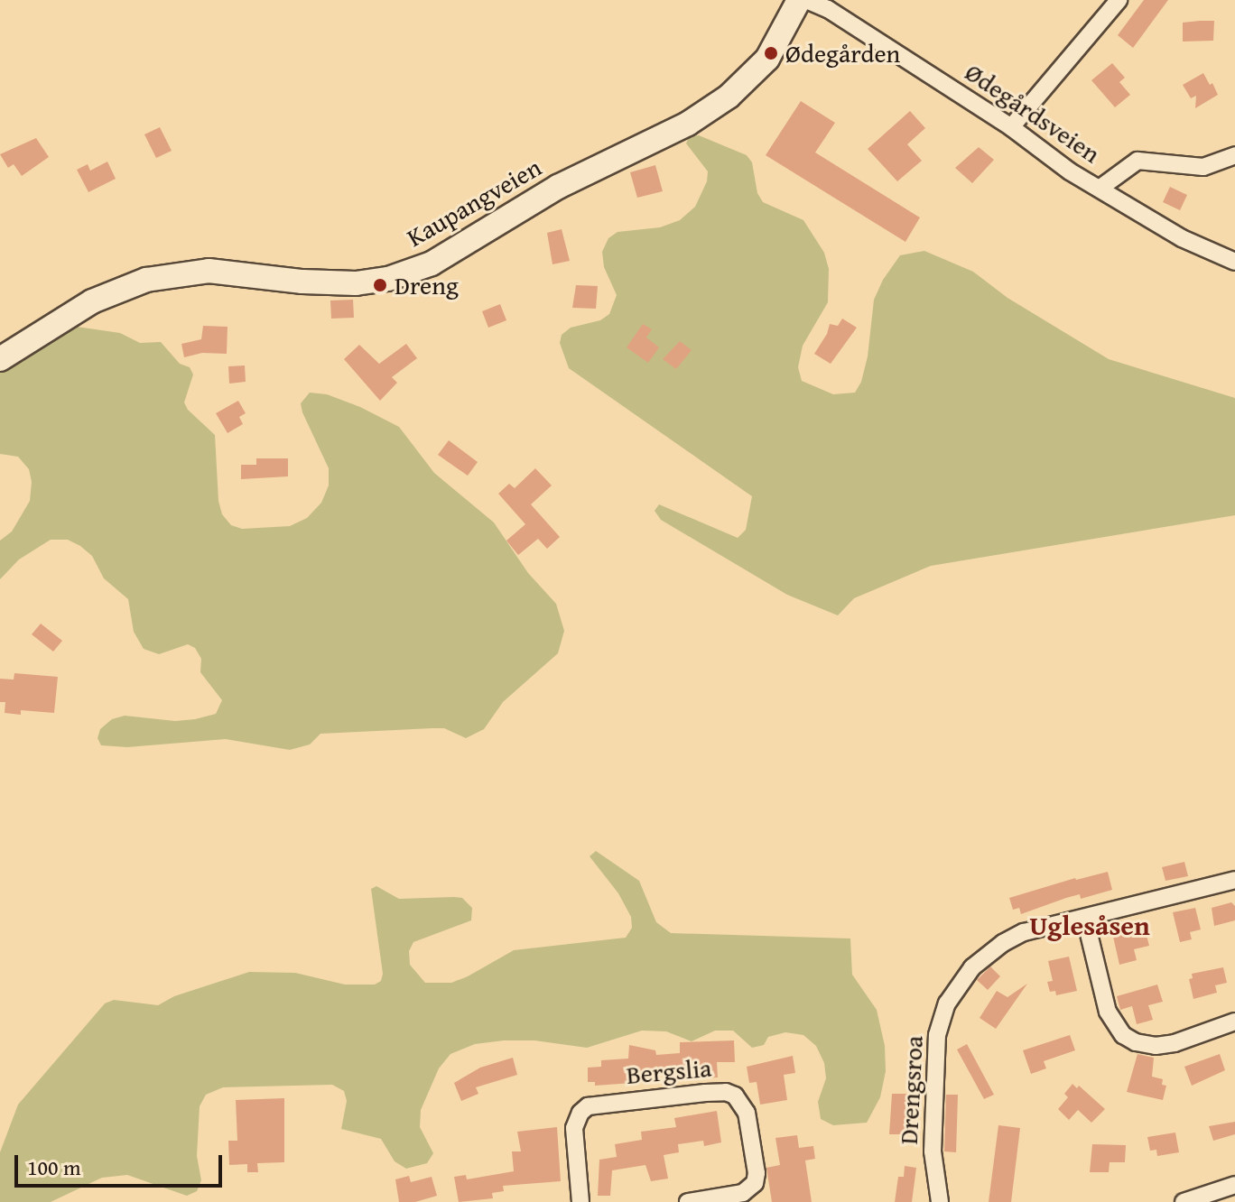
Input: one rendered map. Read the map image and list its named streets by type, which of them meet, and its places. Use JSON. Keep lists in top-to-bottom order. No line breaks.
{"streets":{"main road":["Kaupangveien"],"street":["Ødegårdsveien","Bergslia","Drengsroa"]},"districts":["Uglesåsen"],"places":["Ødegården","Dreng"],"scale_bar":"100 m"}
